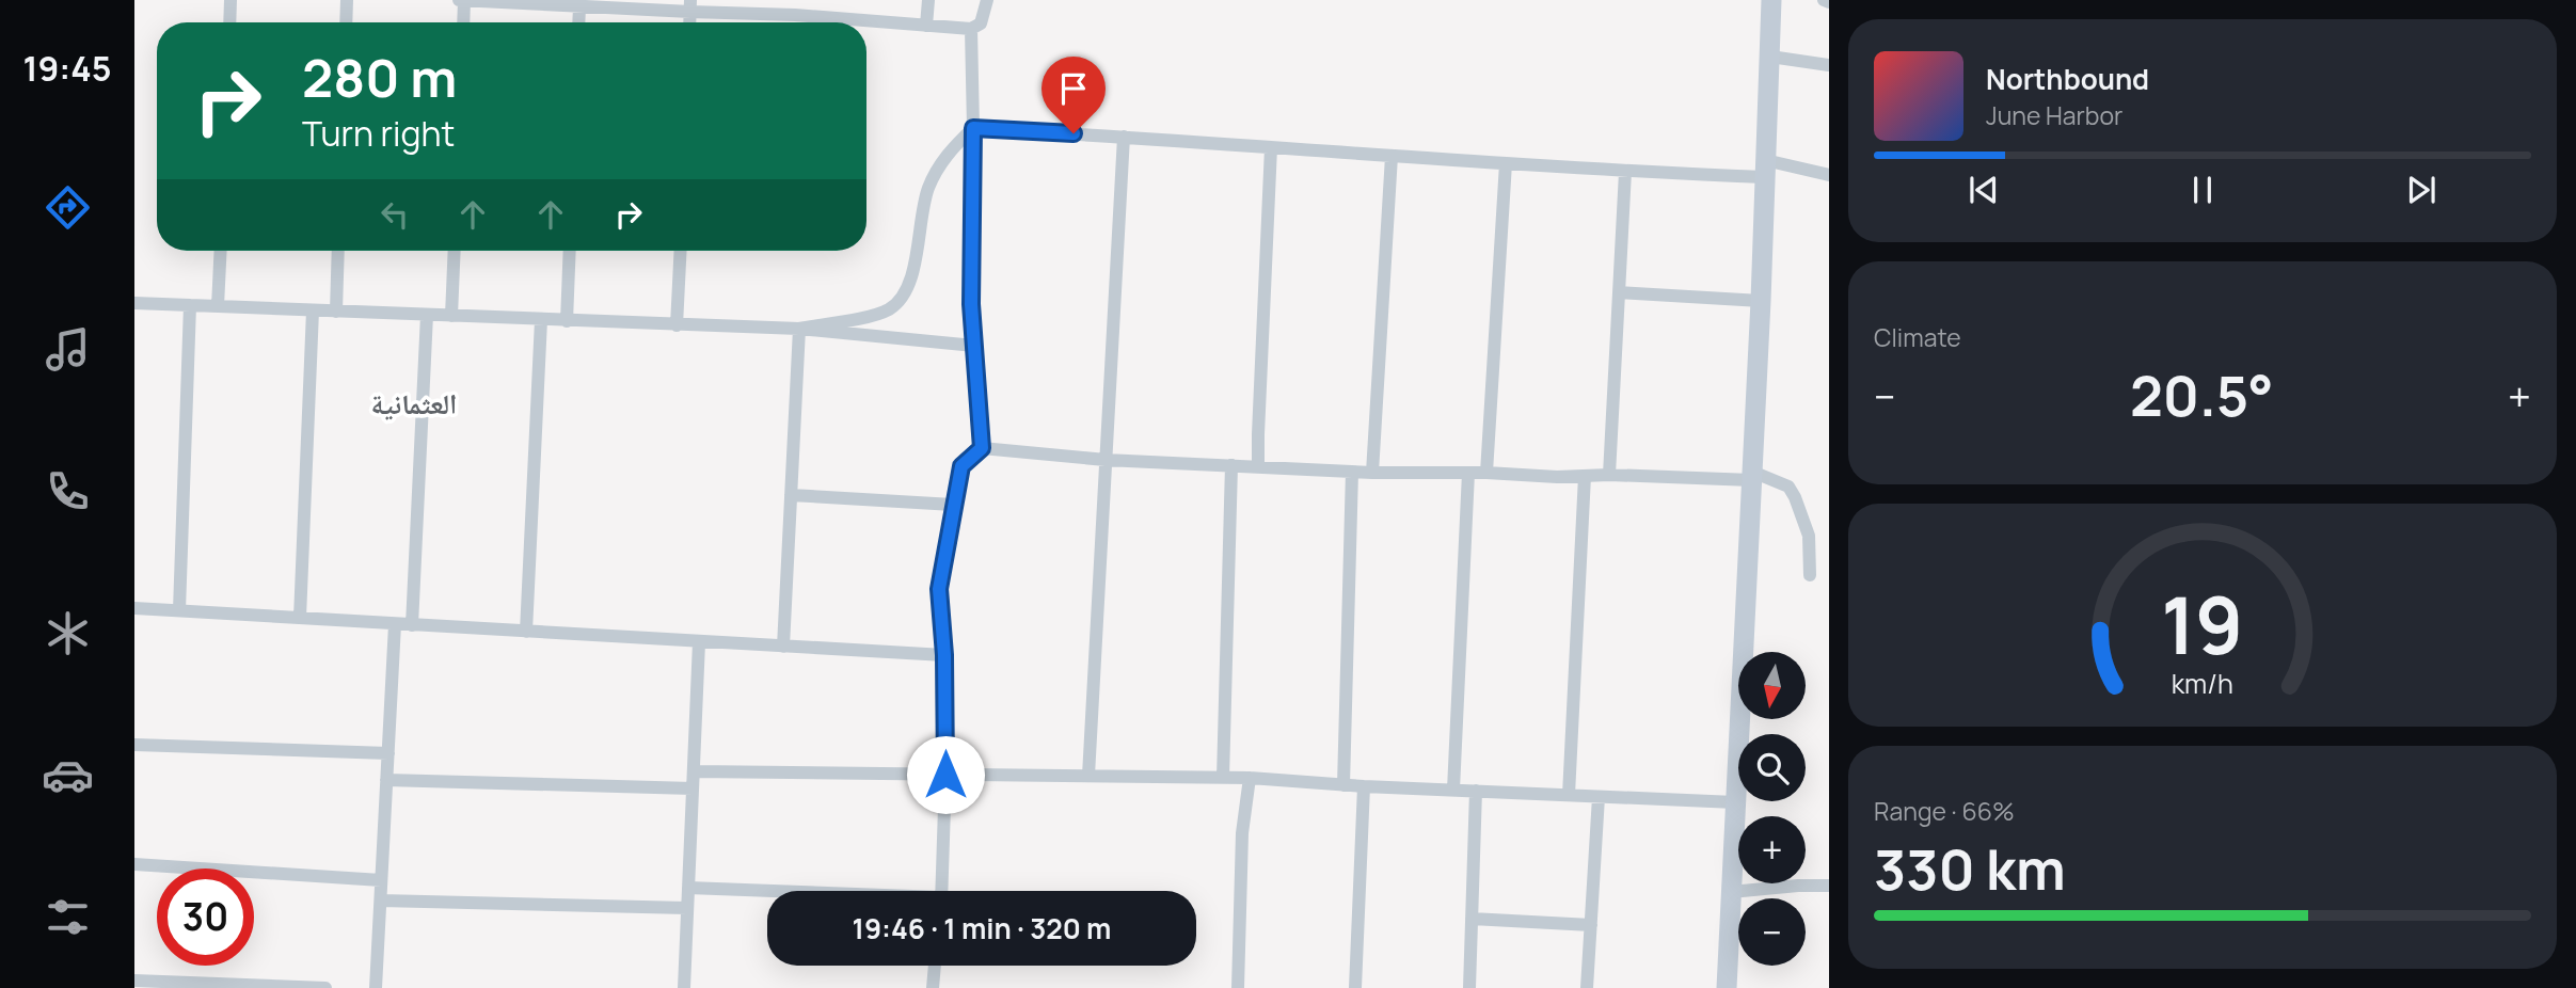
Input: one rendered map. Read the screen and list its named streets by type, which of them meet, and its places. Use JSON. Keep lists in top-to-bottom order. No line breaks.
{"districts":["العثمانية"],"north":"bottom","page":{"tabs":"19:45","turn":["280 m","Turn right"],"song":["Northbound","June Harbor"],"tile":["Climate",["Range · 66%","330 km"]],"heat":["−","20.5°","+"],"map_buttons":["+","−"],"limit":"30","trip":"19:46 · 1 min · 320 m","gauge":["19","km/h"]}}
